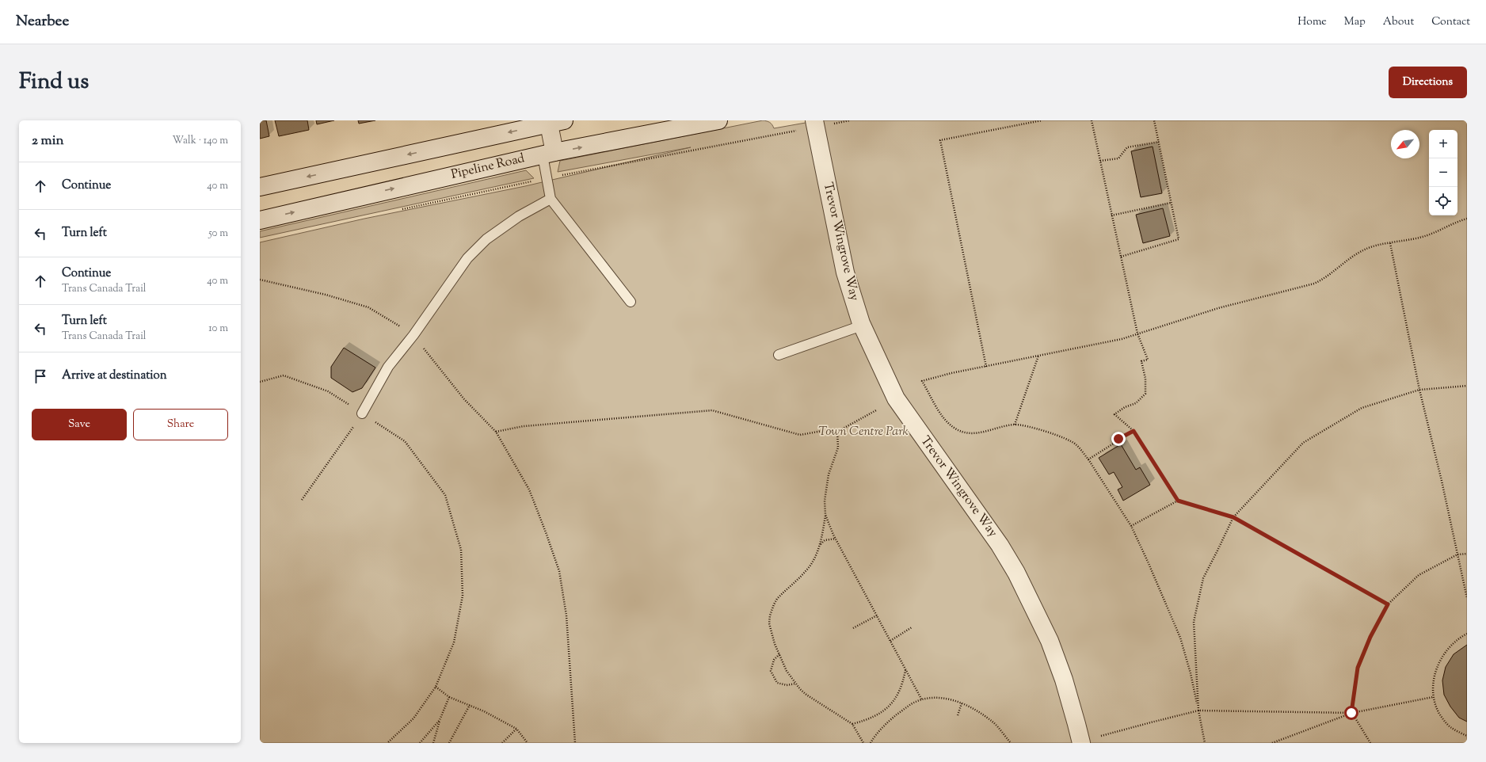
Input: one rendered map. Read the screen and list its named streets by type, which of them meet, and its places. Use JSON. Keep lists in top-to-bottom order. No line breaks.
{"streets":{"main road":["Pipeline Road","Trevor Wingrove Way"]},"parks":["Town Centre Park"],"north":"bottom left","page":{"header":"Nearbee","nav":["Home","Map","About","Contact"],"title":"Find us","buttons":["Directions",["Save","Share"]],"heading":["2 min","Walk · 140 m"],"map_buttons":["+","−"],"list":[["Continue","40 m"],["Turn left","50 m"],["Continue","Trans Canada Trail","40 m"],["Turn left","Trans Canada Trail","10 m"],"Arrive at destination"]}}
